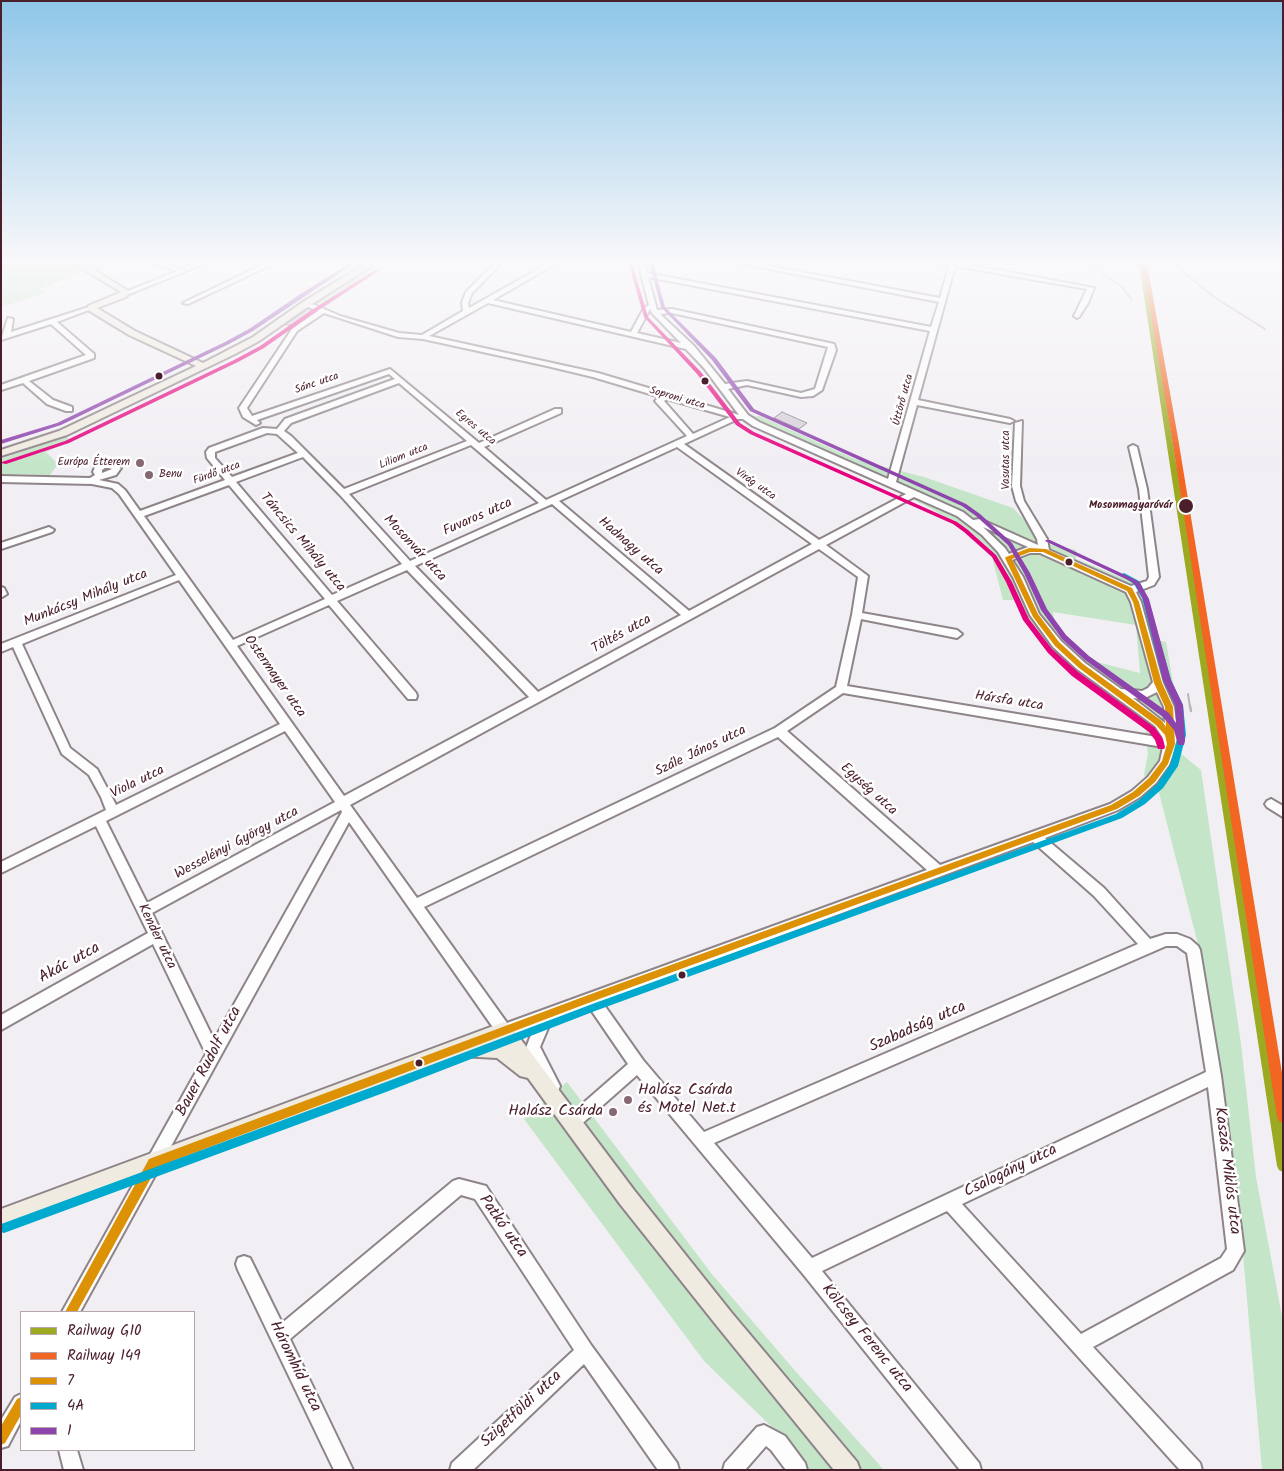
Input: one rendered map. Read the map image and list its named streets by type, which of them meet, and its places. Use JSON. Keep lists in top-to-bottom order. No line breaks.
{"streets":{"street":["Sánc utca","Soproni utca","Úttörő utca","Egres utca","Liliom utca","Vasutas utca","Fürdő utca","Virág utca","Fuvaros utca","Táncsics Mihály utca","Hadnagy utca","Mosonvár utca","Munkácsy Mihály utca","Töltés utca","Ostermayer utca","Hársfa utca","Szále János utca","Viola utca","Egység utca","Wesselényi György utca","Kender utca","Akác utca","Szabadság utca","Bauer Rudolf utca","Kaszás Miklós utca","Csalogány utca","Patkó utca","Kölcsey Ferenc utca","Háromhíd utca","Szigetföldi utca"]},"crossings":[["Sánc utca","Egres utca"],["Soproni utca","Úttörő utca"],["Soproni utca","Fuvaros utca"],["Soproni utca","Töltés utca"],["Soproni utca","Hársfa utca"],["Úttörő utca","Vasutas utca"],["Egres utca","Liliom utca"],["Egres utca","Fuvaros utca"],["Egres utca","Hadnagy utca"],["Liliom utca","Mosonvár utca"],["Fürdő utca","Táncsics Mihály utca"],["Fürdő utca","Mosonvár utca"],["Fürdő utca","Ostermayer utca"],["Virág utca","Fuvaros utca"],["Virág utca","Töltés utca"],["Fuvaros utca","Táncsics Mihály utca"],["Fuvaros utca","Hadnagy utca"],["Fuvaros utca","Mosonvár utca"],["Fuvaros utca","Ostermayer utca"],["Hadnagy utca","Töltés utca"],["Mosonvár utca","Töltés utca"],["Munkácsy Mihály utca","Ostermayer utca"],["Töltés utca","Ostermayer utca"],["Töltés utca","Wesselényi György utca"],["Töltés utca","Bauer Rudolf utca"],["Ostermayer utca","Szále János utca"],["Ostermayer utca","Viola utca"],["Ostermayer utca","Wesselényi György utca"],["Ostermayer utca","Bauer Rudolf utca"],["Hársfa utca","Szále János utca"],["Szále János utca","Egység utca"],["Viola utca","Kender utca"],["Wesselényi György utca","Kender utca"],["Wesselényi György utca","Bauer Rudolf utca"],["Kender utca","Akác utca"],["Kender utca","Bauer Rudolf utca"],["Szabadság utca","Kaszás Miklós utca"],["Szabadság utca","Kölcsey Ferenc utca"],["Kaszás Miklós utca","Csalogány utca"],["Csalogány utca","Kölcsey Ferenc utca"],["Patkó utca","Háromhíd utca"],["Patkó utca","Szigetföldi utca"]],"places":["Európa Étterem","Benu","Mosonmagyaróvár","Halász Csárda és Motel Net.t","Halász Csárda"],"lines":["rail line G10","rail line 149","transit line 1","transit line 7","transit line 4A"],"legend":["Railway G10","Railway 149","7","4A","1"]}
